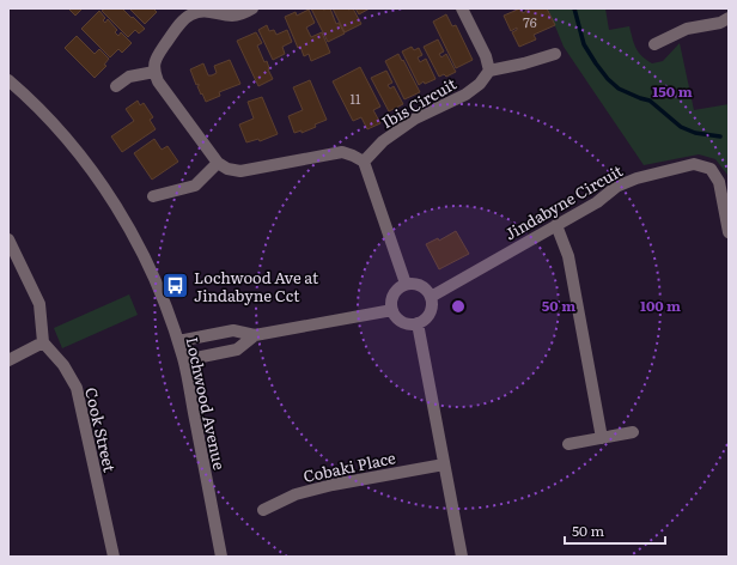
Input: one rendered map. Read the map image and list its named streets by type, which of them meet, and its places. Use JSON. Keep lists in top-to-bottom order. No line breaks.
{"streets":{"street":["Ibis Circuit","Jindabyne Circuit","Lochwood Avenue","Cook Street","Cobaki Place"]},"places":{"bus stop":["Lochwood Ave at Jindabyne Cct"]},"house_numbers":["76","11"],"scale_bar":"50 m","rings":["150 m","50 m","100 m"]}
